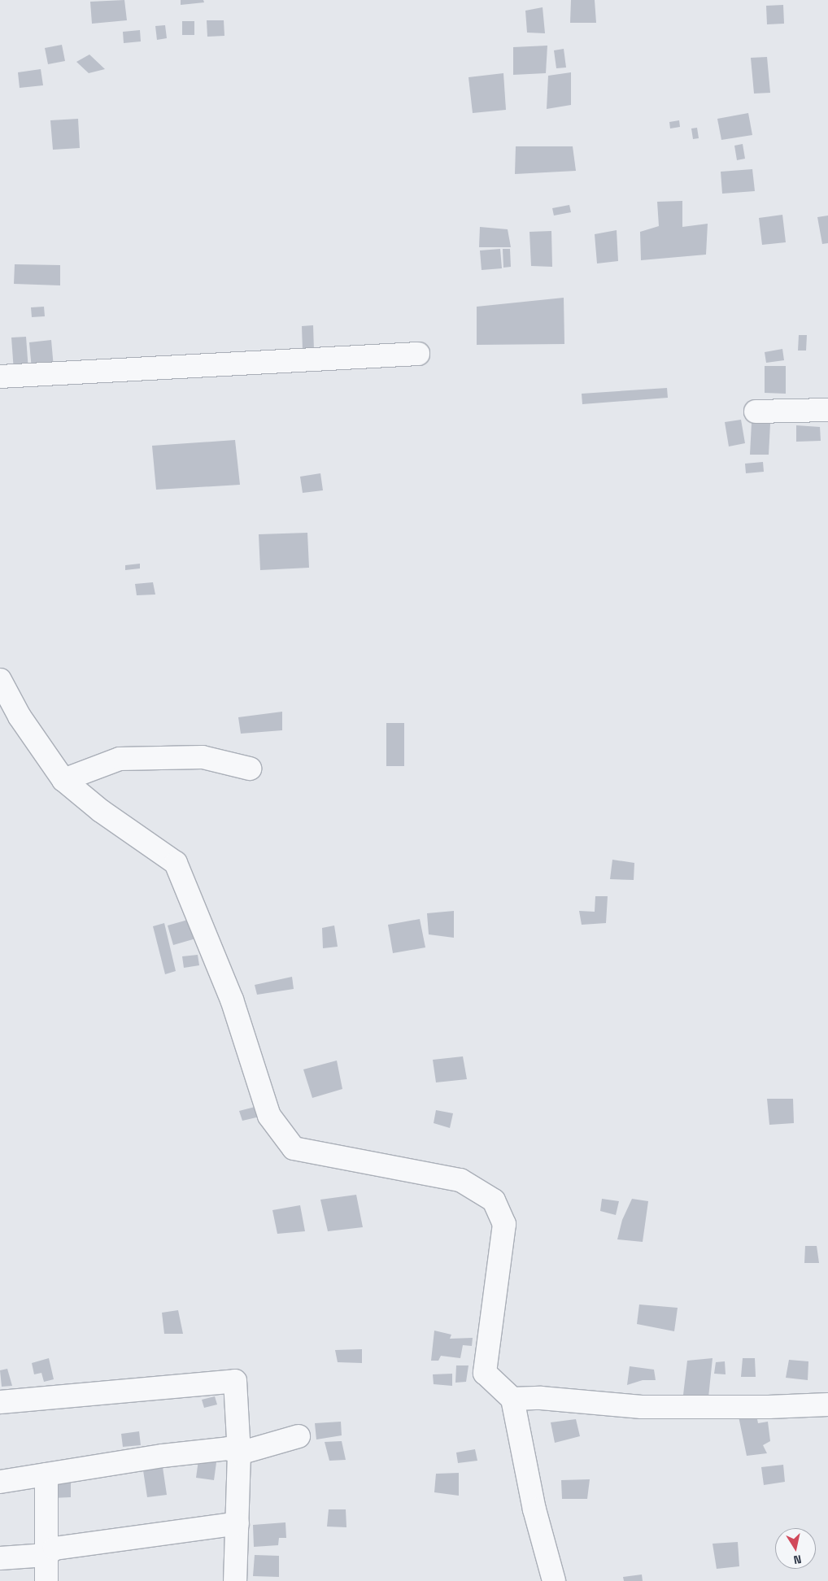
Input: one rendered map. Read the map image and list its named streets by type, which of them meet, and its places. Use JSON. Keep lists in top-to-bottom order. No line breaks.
{"north":"bottom"}
